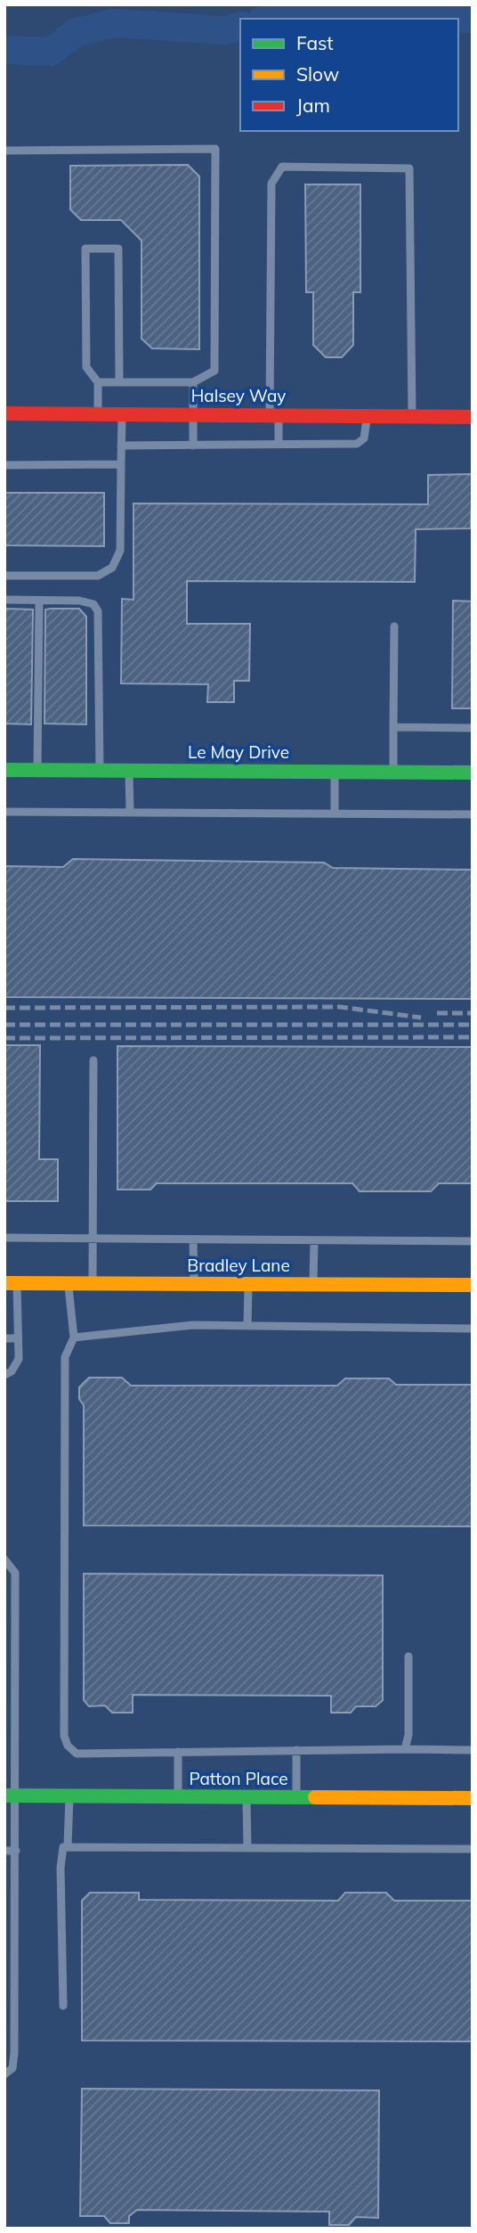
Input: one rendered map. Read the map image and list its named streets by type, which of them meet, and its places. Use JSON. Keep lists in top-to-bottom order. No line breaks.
{"streets":{"street":["Halsey Way","Le May Drive","Bradley Lane","Patton Place"]},"legend":["Fast","Slow","Jam"]}
